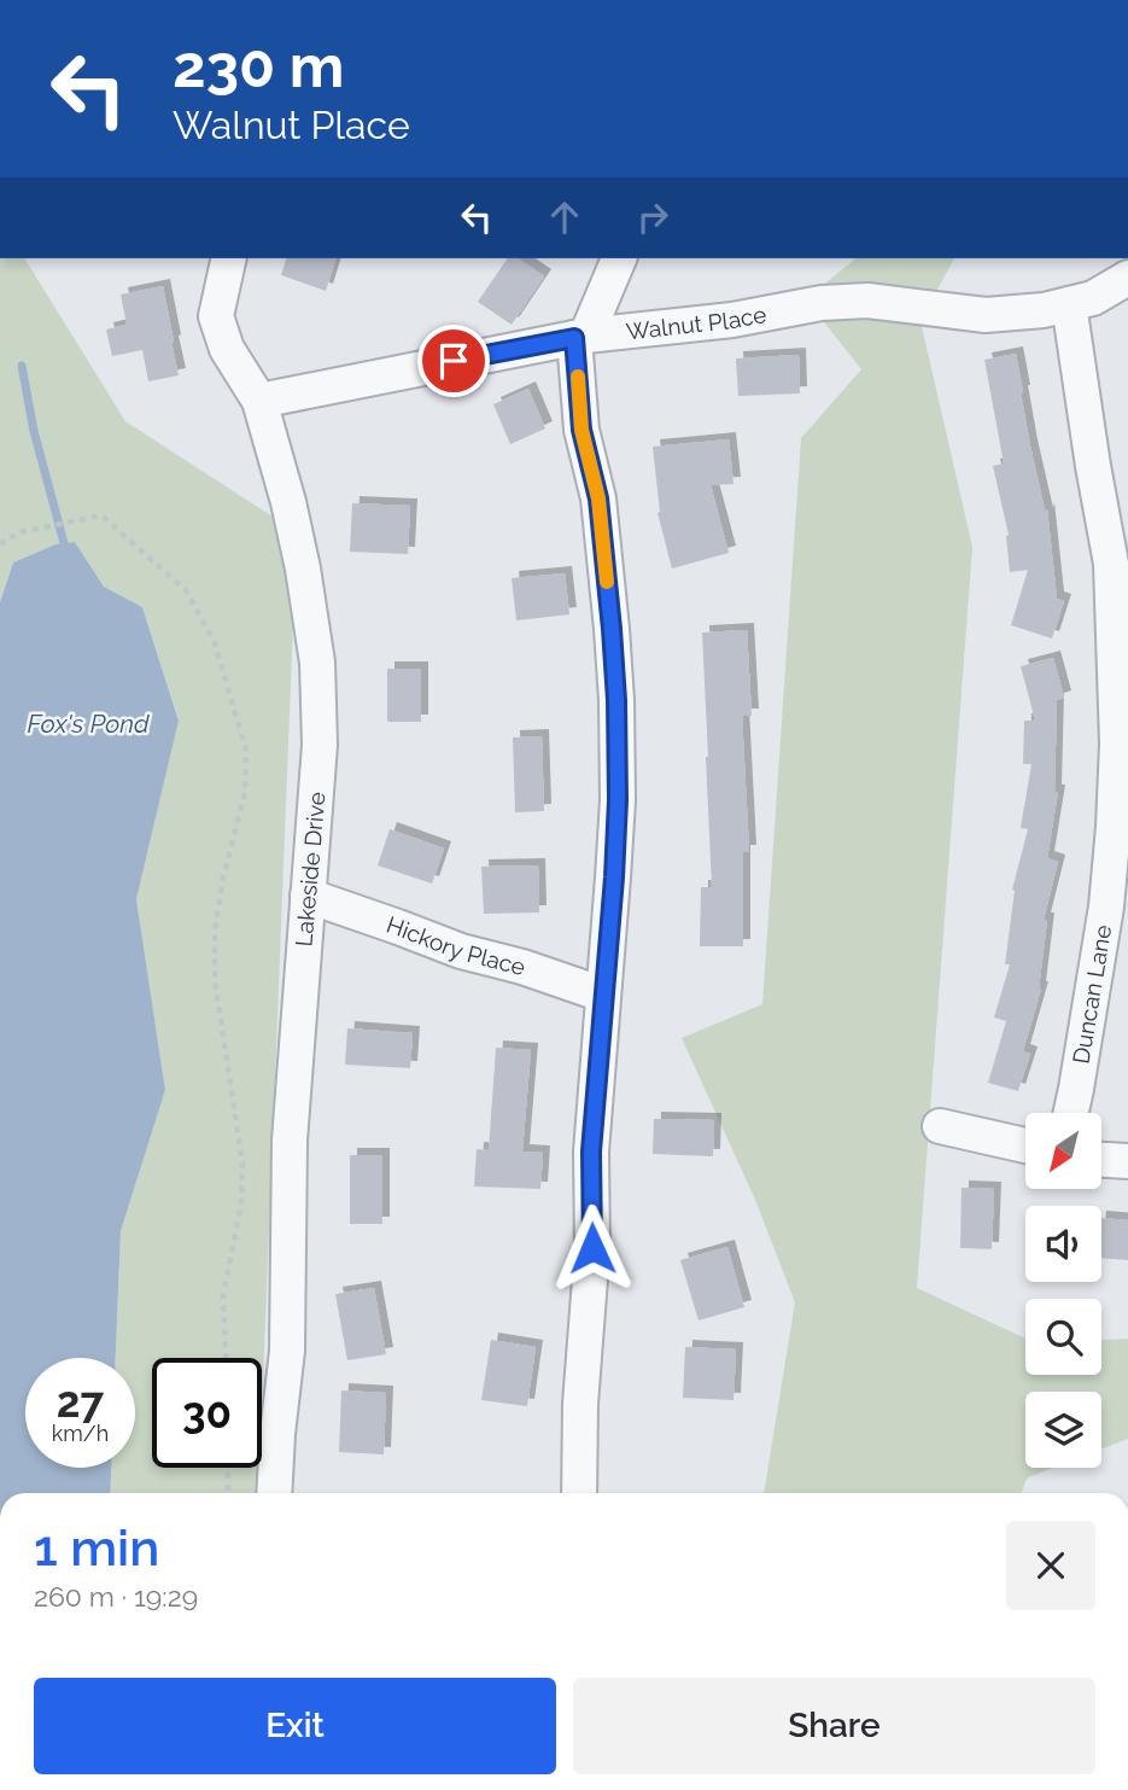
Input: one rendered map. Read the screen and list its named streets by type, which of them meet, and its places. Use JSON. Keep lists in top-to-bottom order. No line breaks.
{"streets":{"street":["Walnut Place","Lakeside Drive","Hickory Place","Duncan Lane"]},"crossings":[["Walnut Place","Lakeside Drive"],["Walnut Place","Duncan Lane"],["Lakeside Drive","Hickory Place"]],"water":["Fox's Pond"],"north":"bottom left","page":{"turn":["230 m","Walnut Place"],"speed":"27 km/h","limit":"30","heading":["1 min","260 m · 19:29"],"buttons":["Exit","Share"]}}
